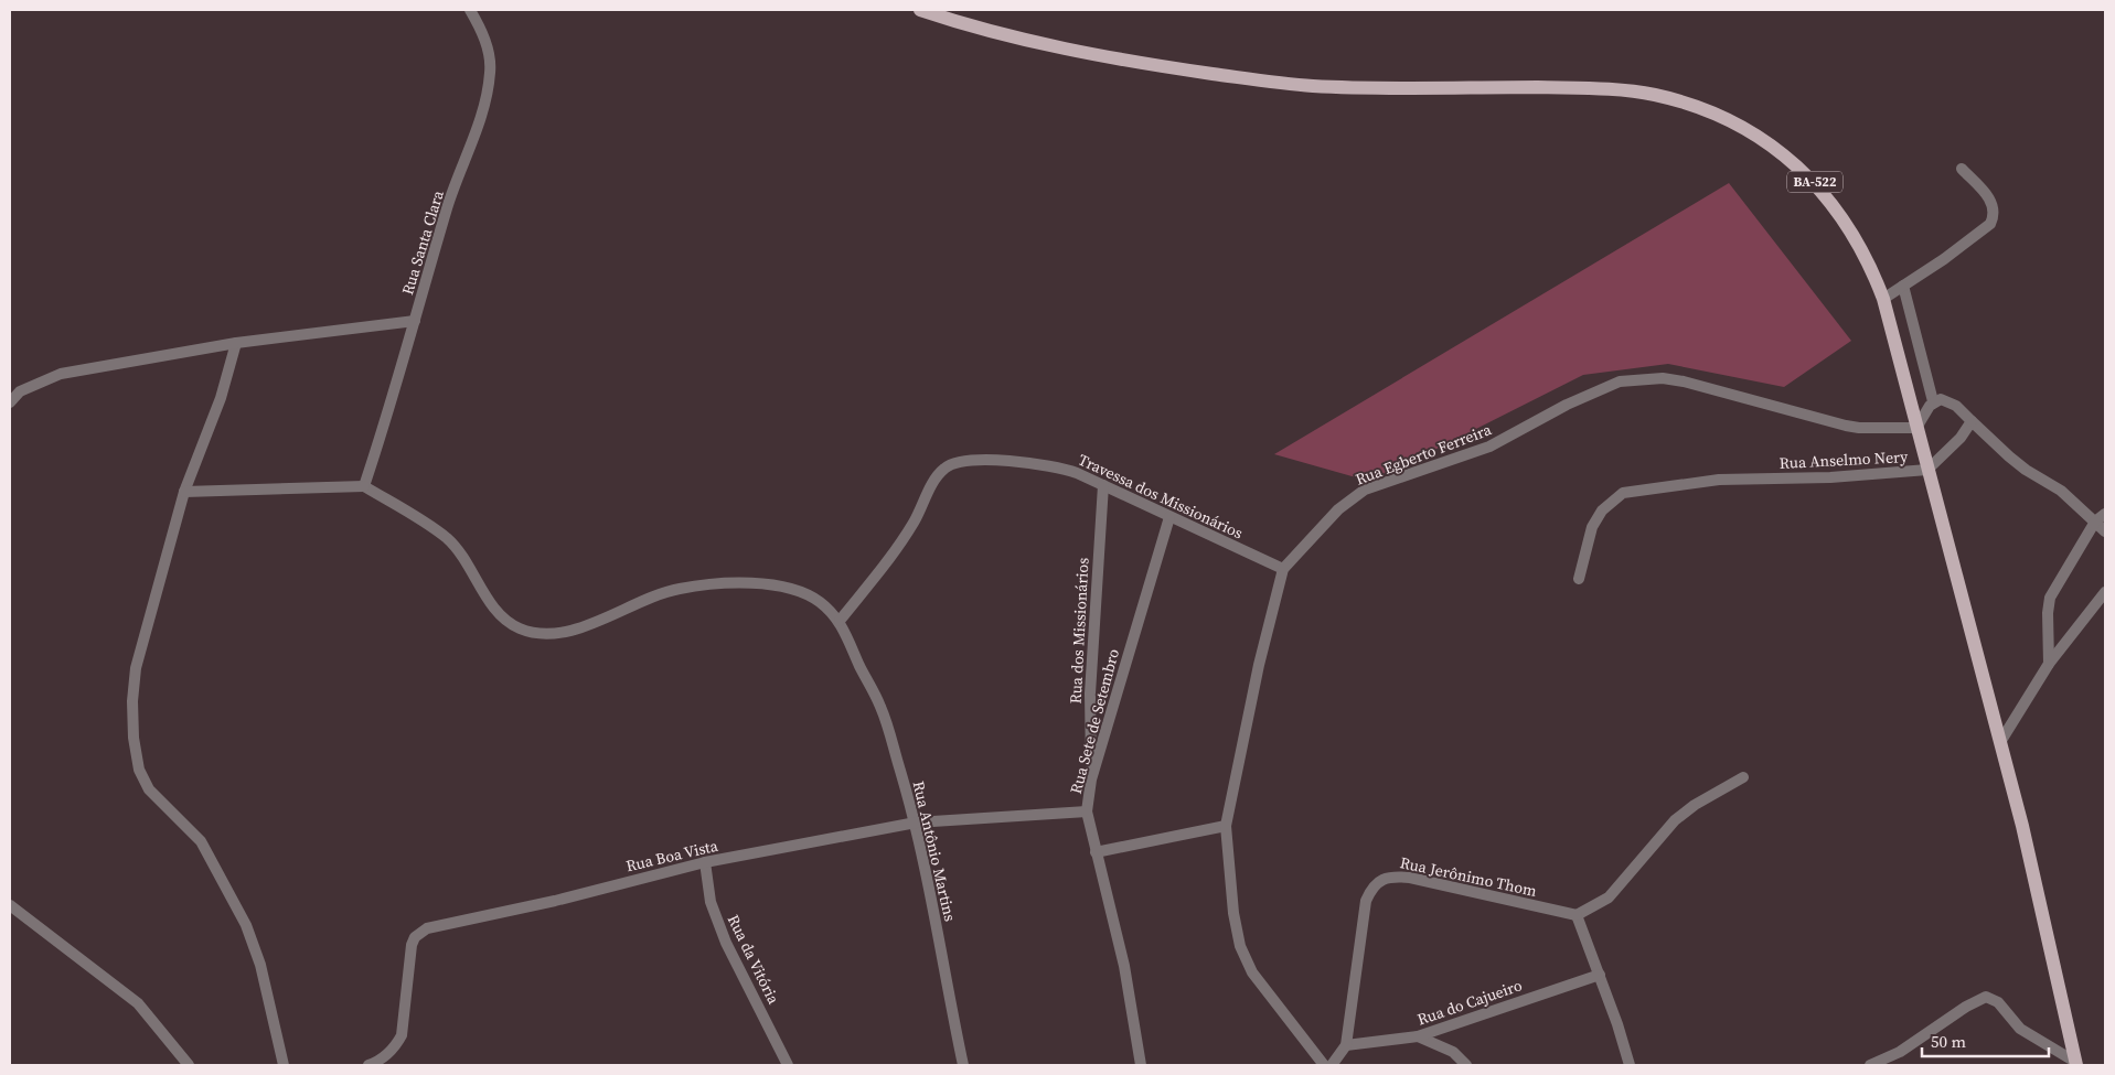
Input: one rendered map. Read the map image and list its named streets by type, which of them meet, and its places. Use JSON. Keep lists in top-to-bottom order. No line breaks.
{"streets":{"main road":["BA-522"],"street":["Rua Santa Clara","Rua Egberto Ferreira","Rua Anselmo Nery","Travessa dos Missionários","Rua dos Missionários","Rua Sete de Setembro","Rua Antônio Martins","Rua Boa Vista","Rua Jerônimo Thom","Rua da Vitória","Rua do Cajueiro"]},"crossings":[["BA-522","Rua Egberto Ferreira"],["BA-522","Rua Anselmo Nery"],["Rua Egberto Ferreira","Travessa dos Missionários"],["Travessa dos Missionários","Rua dos Missionários"],["Travessa dos Missionários","Rua Sete de Setembro"],["Travessa dos Missionários","Rua Antônio Martins"],["Rua dos Missionários","Rua Sete de Setembro"],["Rua Sete de Setembro","Rua Boa Vista"],["Rua Antônio Martins","Rua Boa Vista"],["Rua Boa Vista","Rua da Vitória"],["Rua Jerônimo Thom","Rua do Cajueiro"]],"scale_bar":"50 m"}
